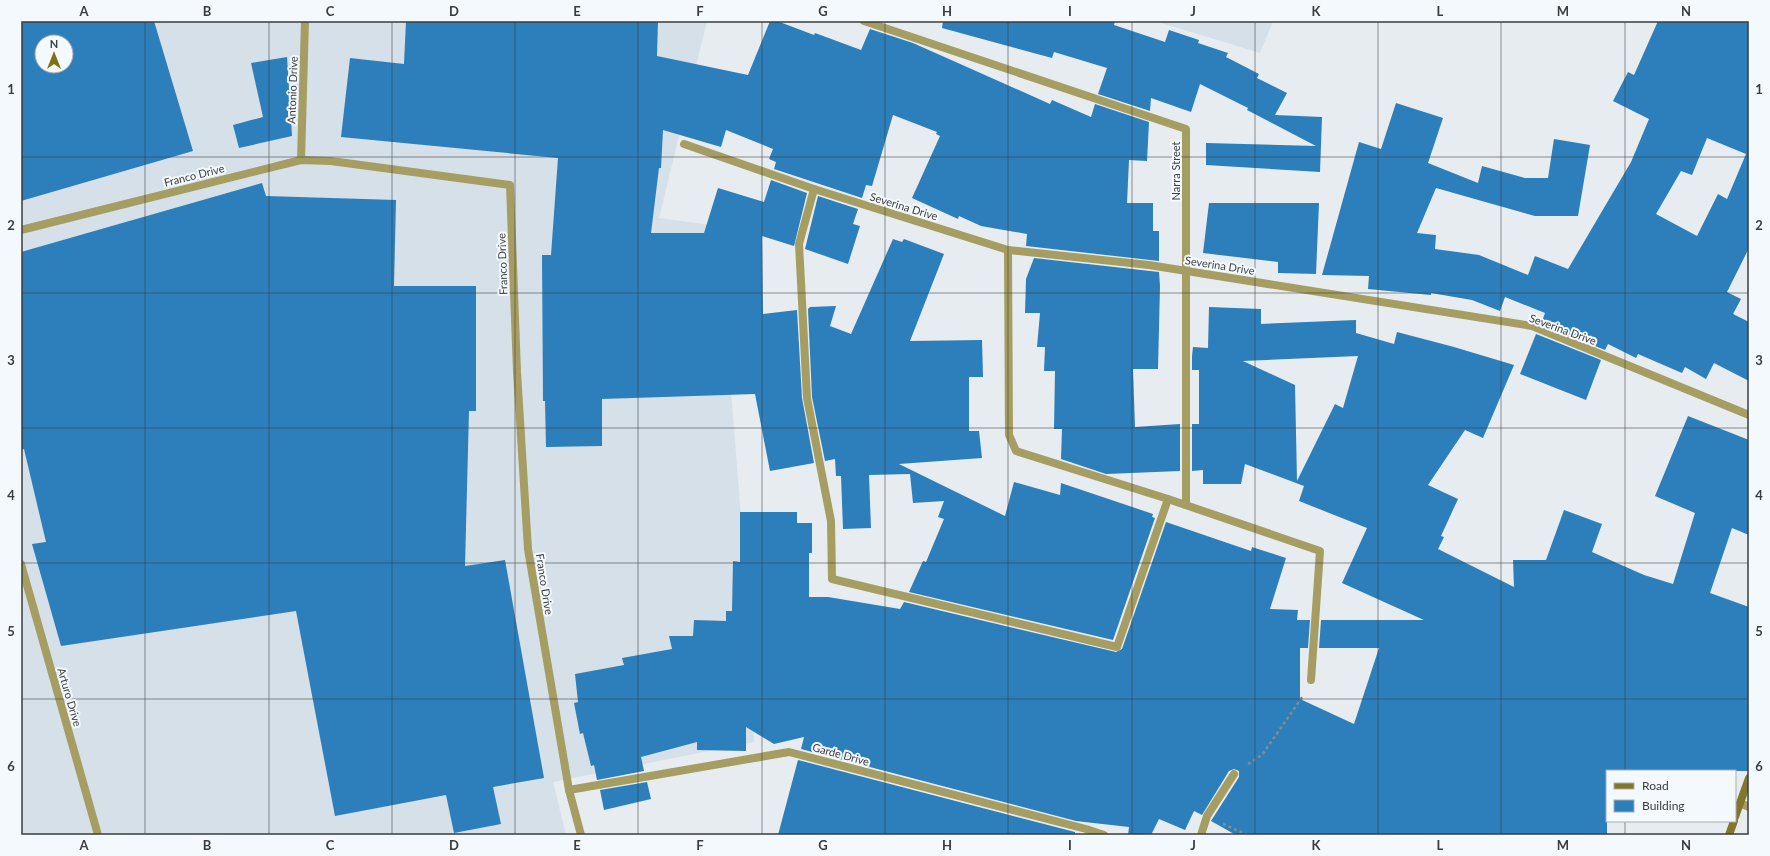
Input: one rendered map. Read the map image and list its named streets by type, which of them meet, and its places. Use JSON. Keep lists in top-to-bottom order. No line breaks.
{"streets":{"street":["Antonio Drive","Narra Street","Franco Drive","Severina Drive","Arturo Drive","Garde Drive"]},"crossings":[["Antonio Drive","Franco Drive"],["Narra Street","Severina Drive"],["Franco Drive","Garde Drive"]],"legend":["Road","Building"],"north":"top","grid":{"columns":["A","B","C","D","E","F","G","H","I","J","K","L","M","N"],"rows":["1","2","3","4","5","6"]}}
